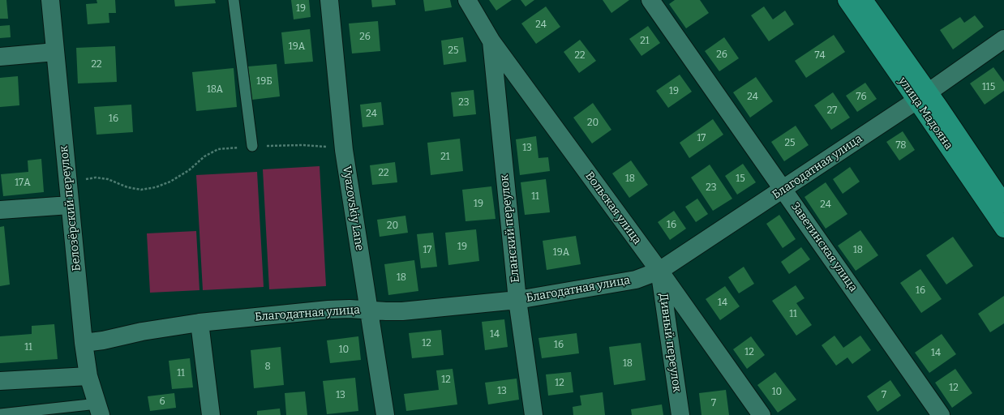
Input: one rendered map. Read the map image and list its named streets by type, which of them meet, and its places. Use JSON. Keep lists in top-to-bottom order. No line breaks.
{"streets":{"main road":["улица Мадояна"],"street":["Благодатная улица","Белозёрский переулок","Vyazovskiy Lane","Вольская улица","Еланский переулок","Заветинская улица","Дивный переулок"]},"crossings":[["улица Мадояна","Благодатная улица"],["Благодатная улица","Белозёрский переулок"],["Благодатная улица","Vyazovskiy Lane"],["Благодатная улица","Вольская улица"],["Благодатная улица","Еланский переулок"],["Благодатная улица","Заветинская улица"],["Благодатная улица","Дивный переулок"],["Вольская улица","Еланский переулок"],["Вольская улица","Дивный переулок"]],"house_numbers":["19","24","26","21","19А","25","26","22","74","22","19Б","115","18А","19","24","76","23","27","24","16","20","17","25","78","13","21","22","18","15","17А","23","11","19","24","16","20","19","17","18","19А","18","16","14","11","14","12","16","11","10","12","14","18","8","11","12","12","12","13","10","13","7","6","7"]}
